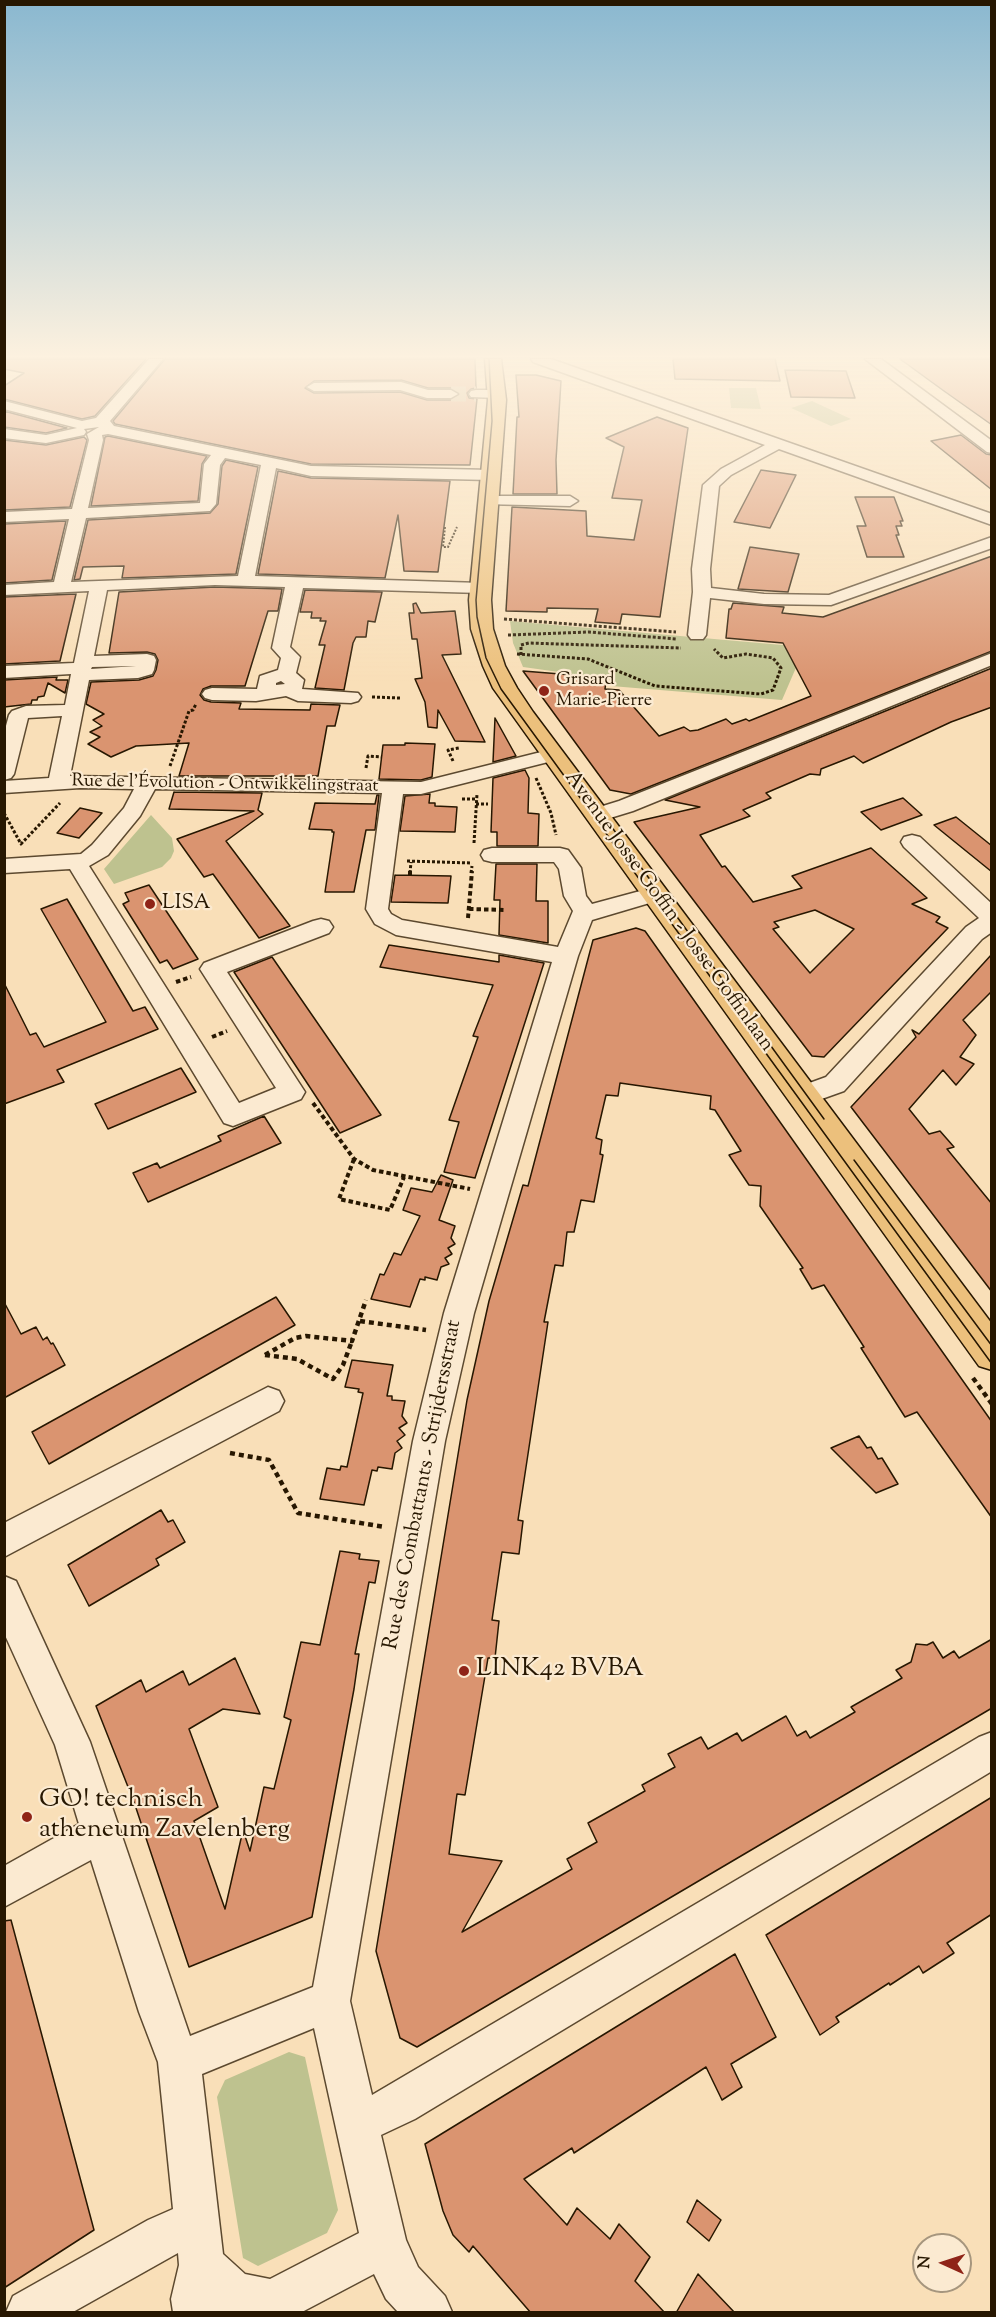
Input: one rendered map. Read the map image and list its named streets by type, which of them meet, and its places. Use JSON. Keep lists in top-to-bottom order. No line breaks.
{"streets":{"main road":["Avenue Josse Goffin - Josse Goffinlaan"],"street":["Rue de l'Évolution - Ontwikkelingstraat","Rue des Combattants - Strijdersstraat"]},"crossings":[["Rue de l'Évolution - Ontwikkelingstraat","Avenue Josse Goffin - Josse Goffinlaan"]],"places":["Grisard Marie-Pierre","LISA","LINK42 BVBA","GO! technisch atheneum Zavelenberg"],"north":"left"}
